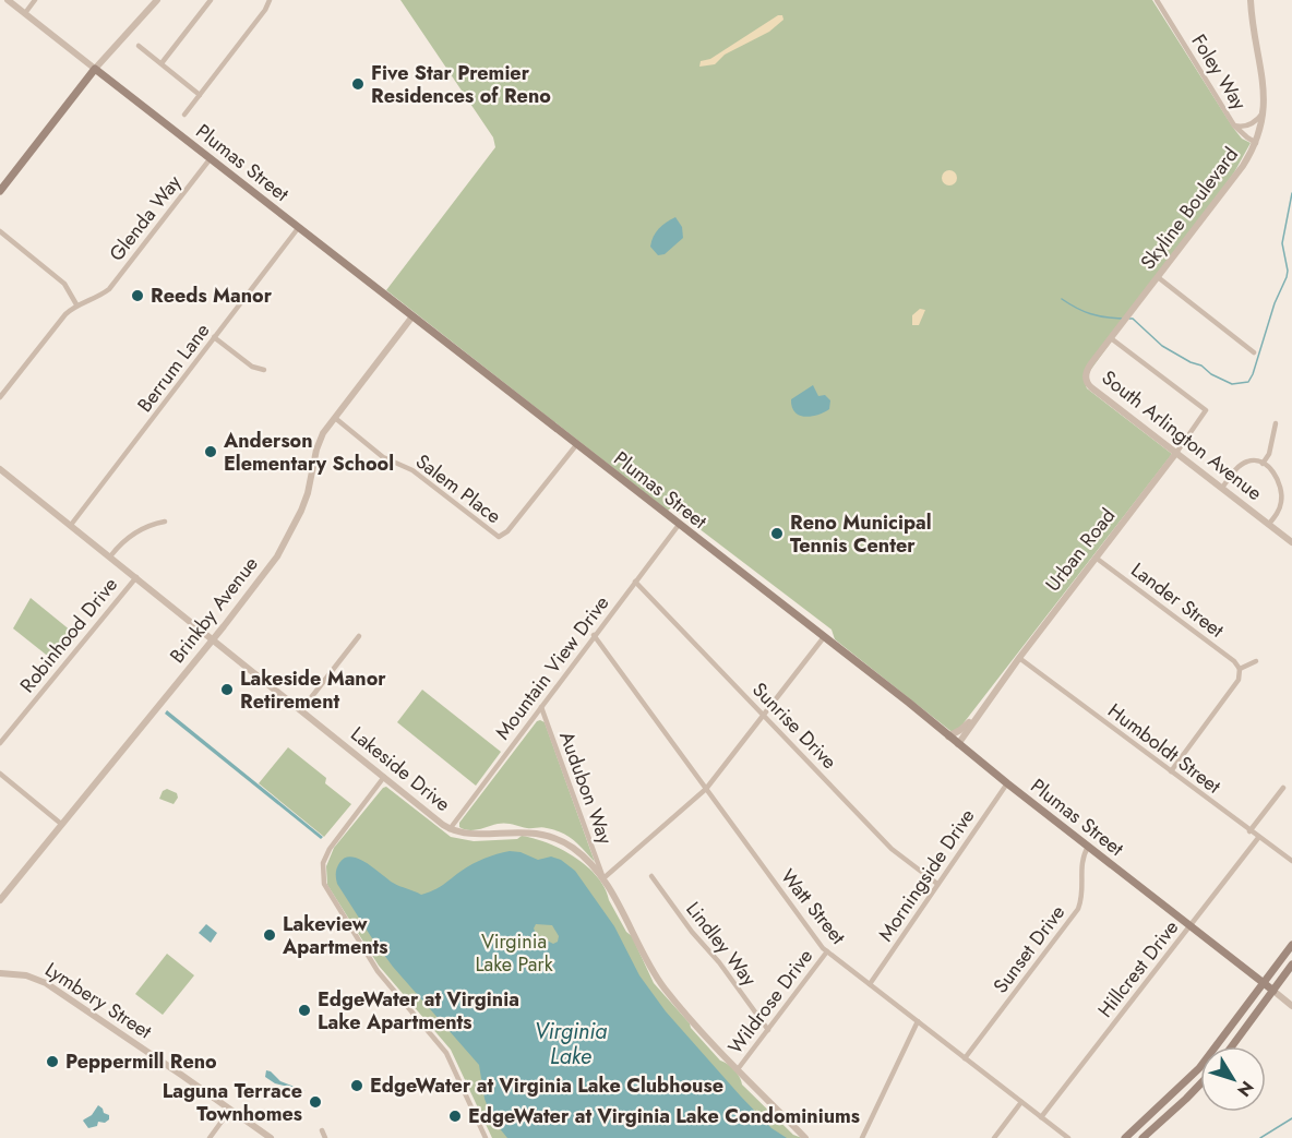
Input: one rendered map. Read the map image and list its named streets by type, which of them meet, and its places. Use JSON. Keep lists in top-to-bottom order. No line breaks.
{"streets":{"main road":["Plumas Street"],"street":["Foley Way","Skyline Boulevard","Glenda Way","Berrum Lane","South Arlington Avenue","Salem Place","Urban Road","Lander Street","Brinkby Avenue","Robinhood Drive","Mountain View Drive","Sunrise Drive","Humboldt Street","Lakeside Drive","Audubon Way","Morningside Drive","Watt Street","Lindley Way","Sunset Drive","Hillcrest Drive","Lymbery Street","Wildrose Drive"]},"crossings":[["Foley Way","Skyline Boulevard"],["Plumas Street","Glenda Way"],["Plumas Street","Berrum Lane"],["Plumas Street","Salem Place"],["Plumas Street","Urban Road"],["Plumas Street","Brinkby Avenue"],["Plumas Street","Mountain View Drive"],["Plumas Street","Morningside Drive"],["Plumas Street","Sunset Drive"],["Plumas Street","Hillcrest Drive"],["Skyline Boulevard","South Arlington Avenue"],["Skyline Boulevard","Urban Road"],["Berrum Lane","Lakeside Drive"],["South Arlington Avenue","Urban Road"],["Salem Place","Brinkby Avenue"],["Urban Road","Lander Street"],["Urban Road","Humboldt Street"],["Brinkby Avenue","Lakeside Drive"],["Robinhood Drive","Lakeside Drive"],["Mountain View Drive","Sunrise Drive"],["Mountain View Drive","Lakeside Drive"],["Mountain View Drive","Audubon Way"],["Mountain View Drive","Watt Street"],["Sunrise Drive","Morningside Drive"],["Humboldt Street","Hillcrest Drive"],["Lakeside Drive","Audubon Way"],["Lakeside Drive","Wildrose Drive"],["Morningside Drive","Watt Street"],["Watt Street","Sunset Drive"],["Watt Street","Hillcrest Drive"],["Watt Street","Wildrose Drive"],["Lindley Way","Wildrose Drive"]],"water":["Virginia Lake"],"parks":["Virginia Lake Park"],"places":["Five Star Premier Residences of Reno","Reeds Manor","Anderson Elementary School","Reno Municipal Tennis Center","Lakeside Manor Retirement","Lakeview Apartments","EdgeWater at Virginia Lake Apartments","Peppermill Reno","EdgeWater at Virginia Lake Clubhouse","Laguna Terrace Townhomes","EdgeWater at Virginia Lake Condominiums"],"north":"bottom right"}
